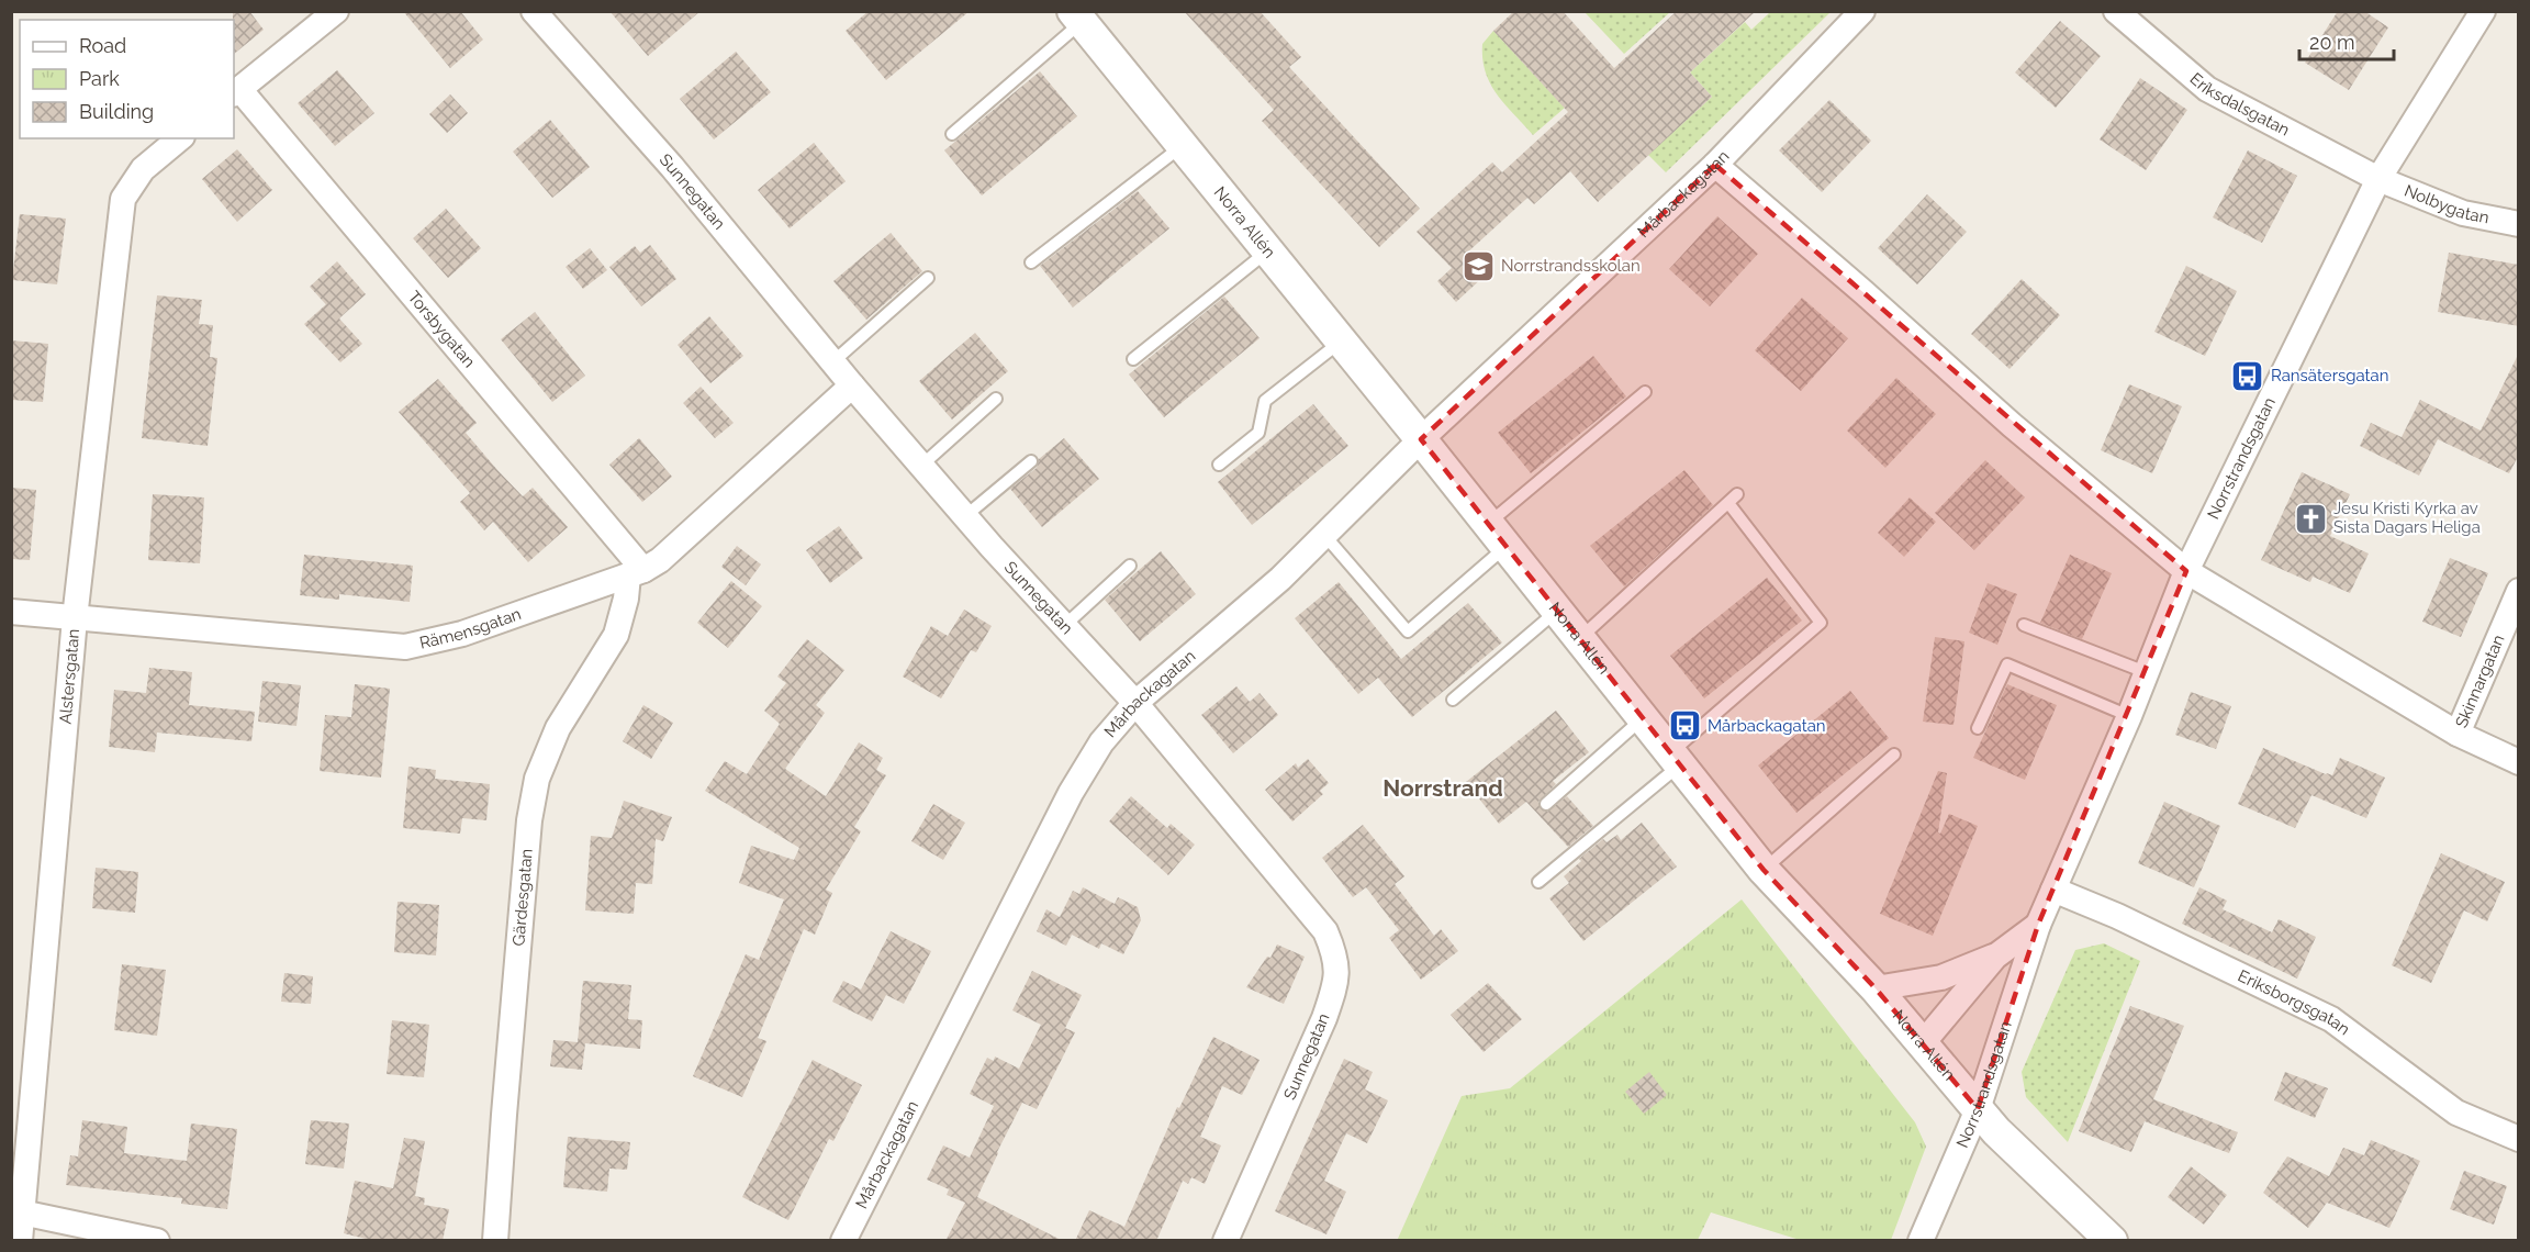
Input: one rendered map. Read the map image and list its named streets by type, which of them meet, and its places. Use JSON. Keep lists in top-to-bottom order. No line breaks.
{"streets":{"street":["Eriksdalsgatan","Sunnegatan","Mårbackagatan","Nolbygatan","Norra Allén","Torsbygatan","Norrstrandsgatan","Rämensgatan","Alstersgatan","Skinnargatan","Gärdesgatan","Eriksborgsgatan"]},"crossings":[["Eriksdalsgatan","Nolbygatan"],["Eriksdalsgatan","Norrstrandsgatan"],["Sunnegatan","Mårbackagatan"],["Sunnegatan","Rämensgatan"],["Mårbackagatan","Norra Allén"],["Nolbygatan","Norrstrandsgatan"],["Norra Allén","Norrstrandsgatan"],["Torsbygatan","Rämensgatan"],["Torsbygatan","Gärdesgatan"],["Norrstrandsgatan","Eriksborgsgatan"],["Rämensgatan","Alstersgatan"],["Rämensgatan","Gärdesgatan"]],"districts":["Norrstrand"],"places":{"school or university":["Norrstrandsskolan"],"bus stop":["Ransätersgatan","Mårbackagatan"],"church":["Jesu Kristi Kyrka av Sista Dagars Heliga"]},"legend":["Road","Park","Building"],"scale_bar":"20 m"}
